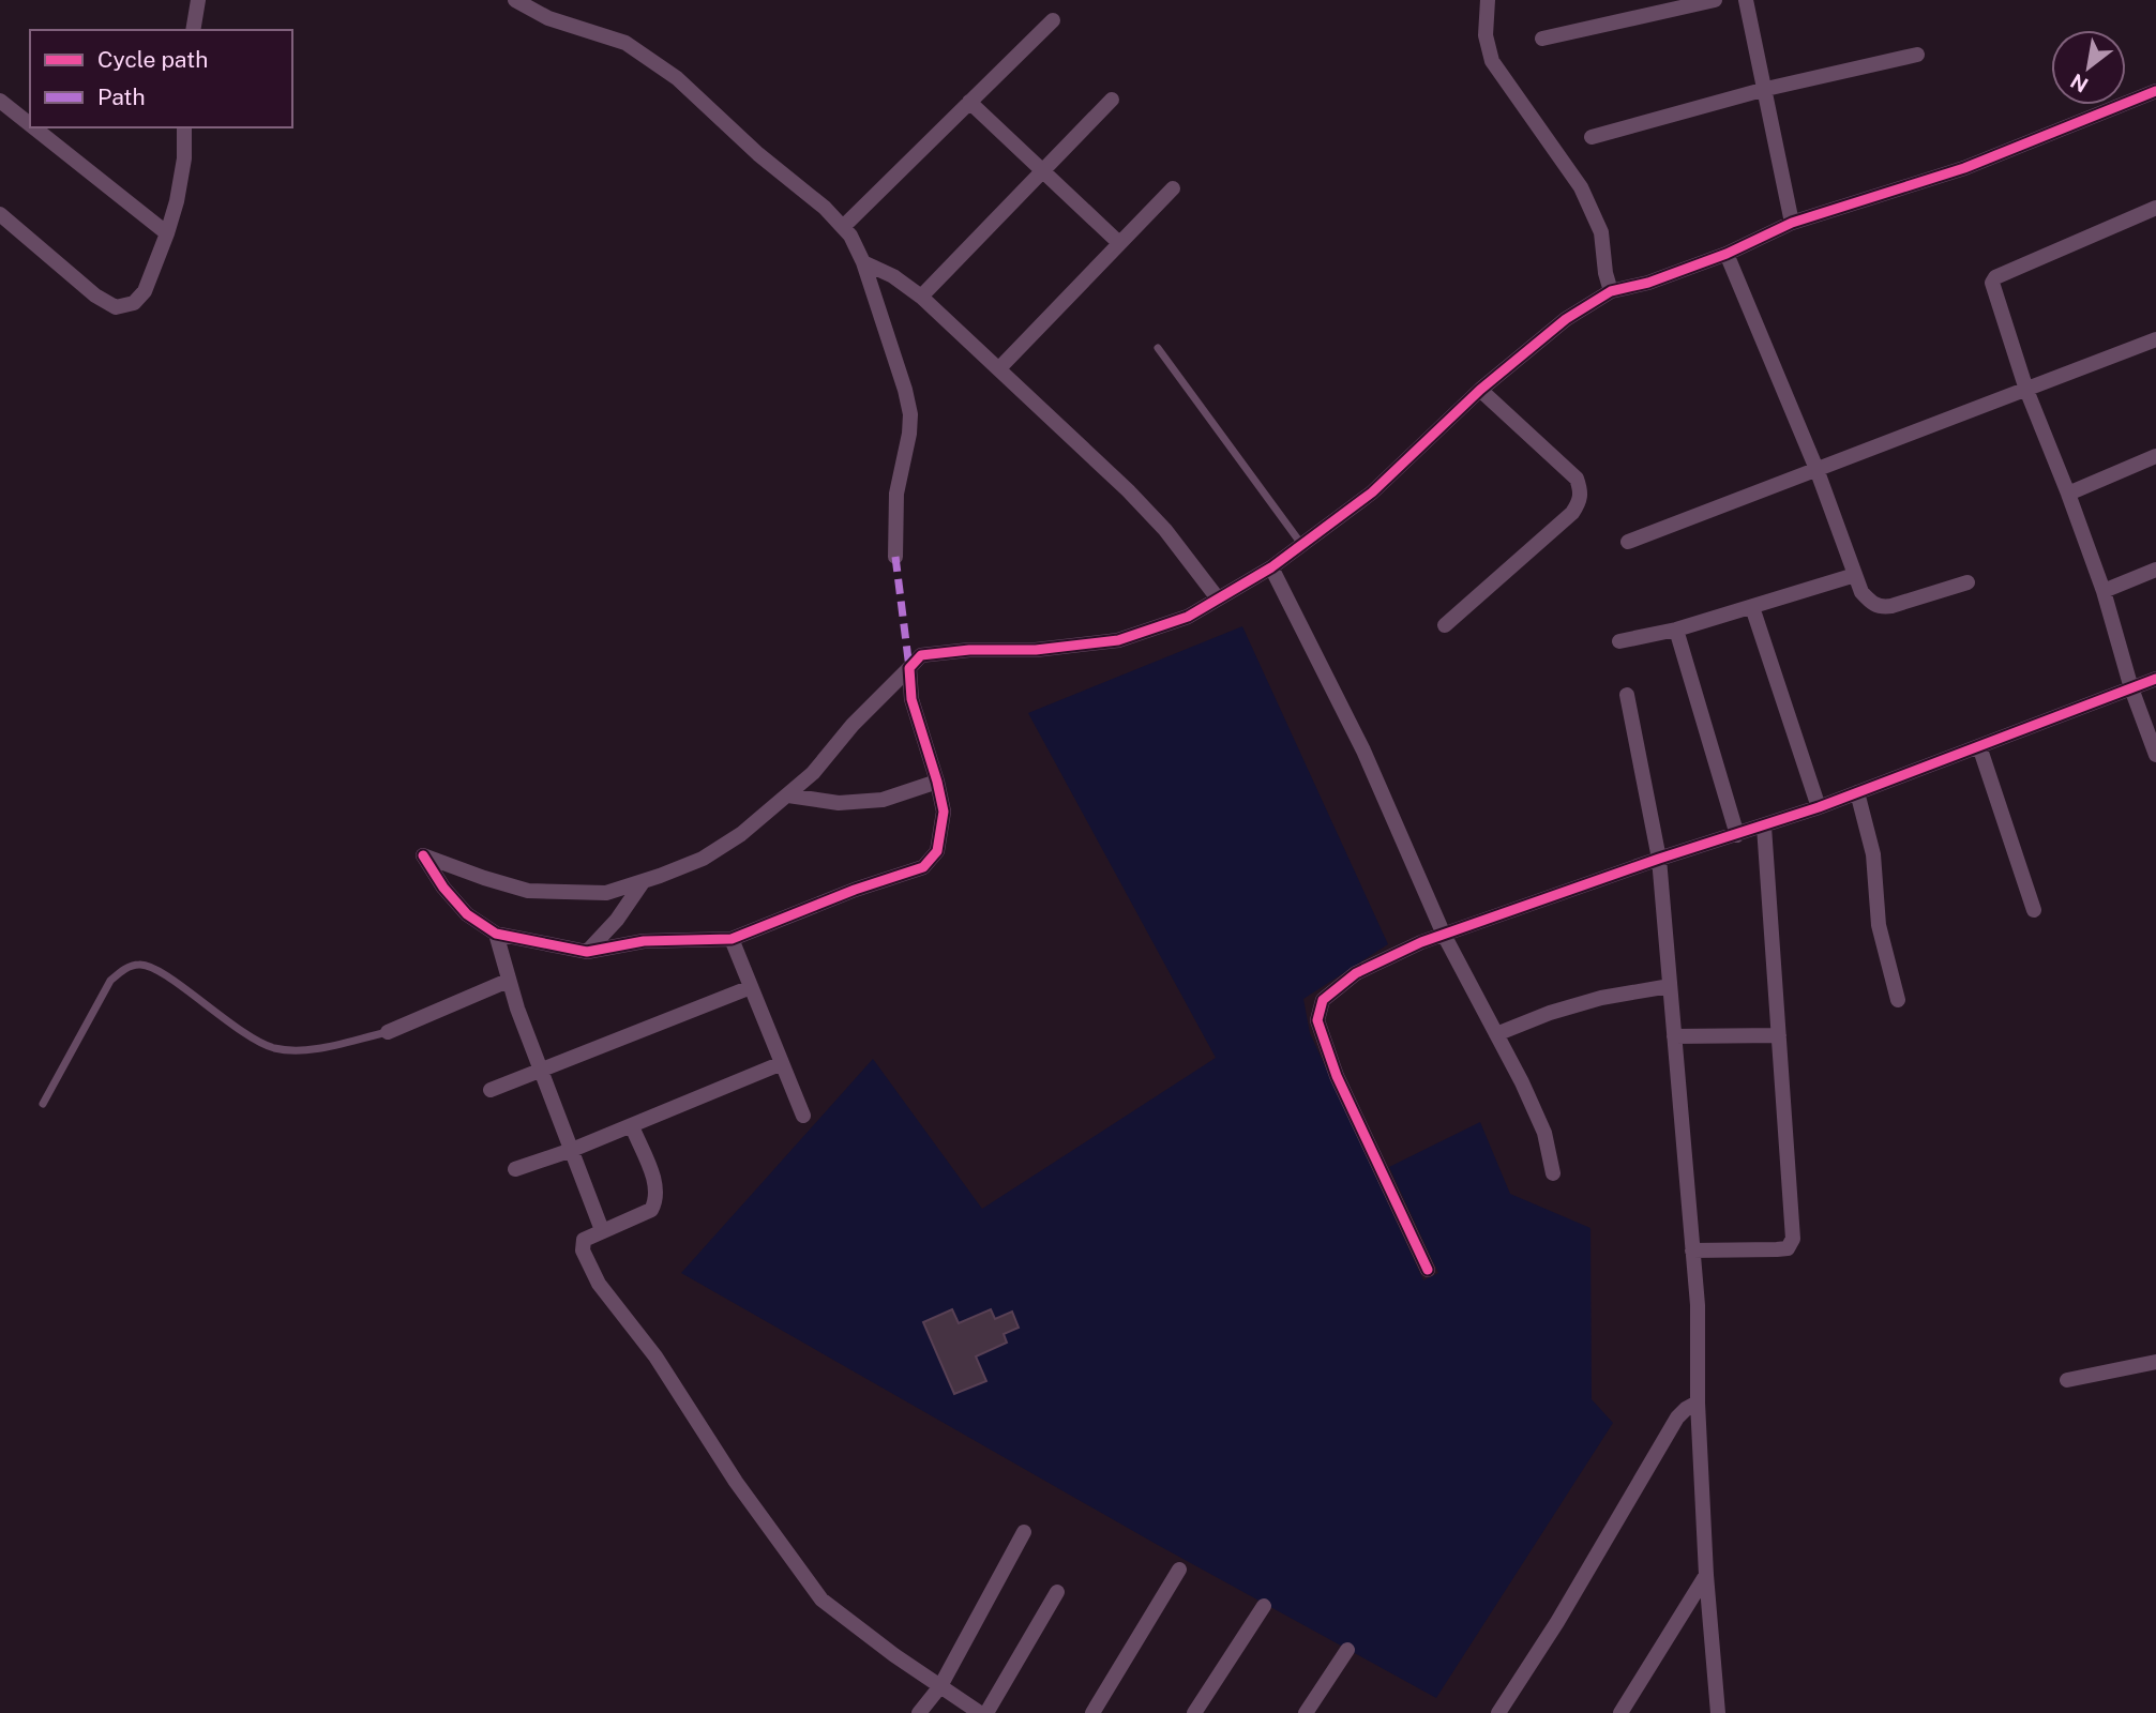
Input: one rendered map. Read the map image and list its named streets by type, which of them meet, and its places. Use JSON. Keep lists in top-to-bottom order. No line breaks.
{"legend":["Cycle path","Path"],"north":"bottom left"}
